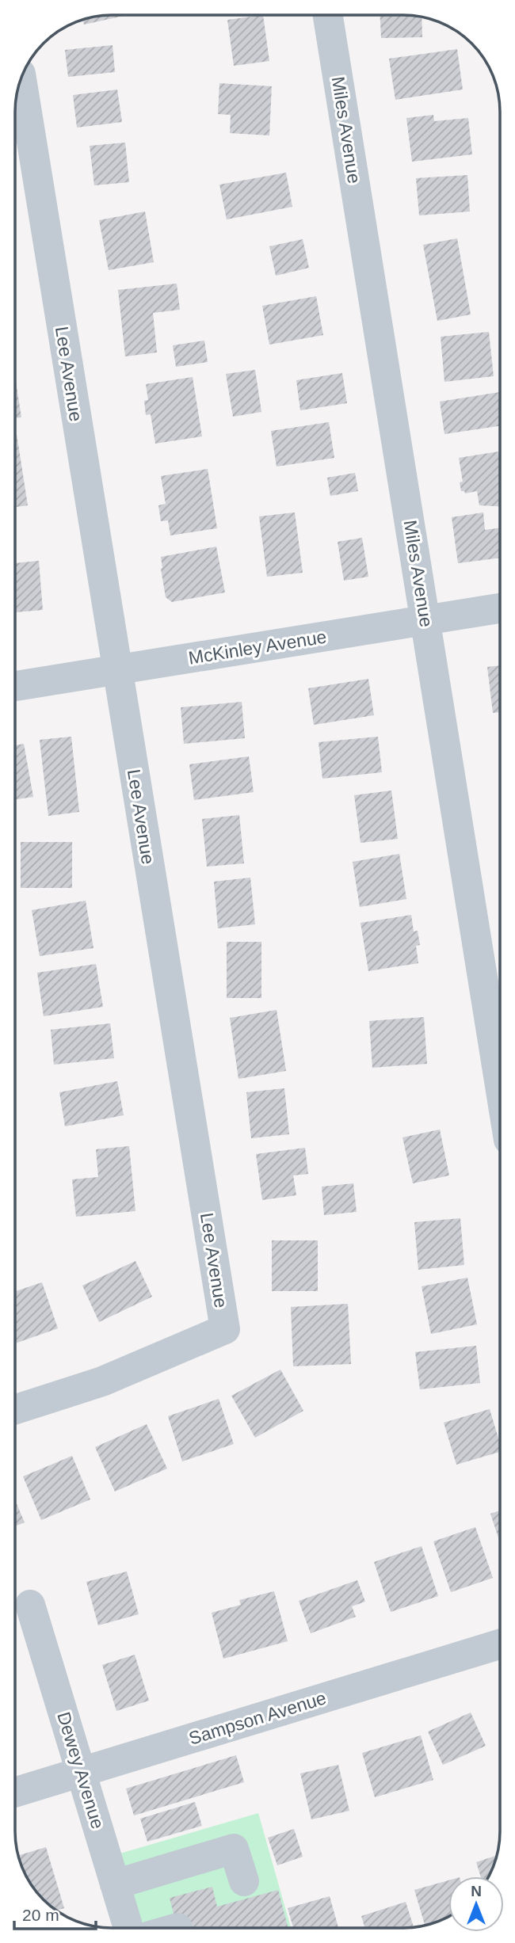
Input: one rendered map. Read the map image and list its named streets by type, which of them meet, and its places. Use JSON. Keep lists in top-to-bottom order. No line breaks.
{"streets":{"street":["Miles Avenue","Lee Avenue","McKinley Avenue","Sampson Avenue","Dewey Avenue"]},"crossings":[["Miles Avenue","McKinley Avenue"],["Lee Avenue","McKinley Avenue"],["Sampson Avenue","Dewey Avenue"]],"scale_bar":"20 m","north":"top"}
